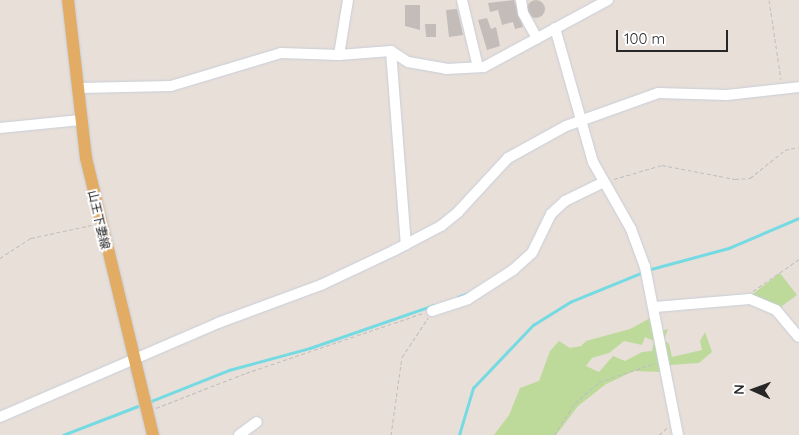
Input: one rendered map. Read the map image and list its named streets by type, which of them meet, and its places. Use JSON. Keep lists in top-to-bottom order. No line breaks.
{"streets":{"main road":["山王下妻線"]},"scale_bar":"100 m","north":"left"}
